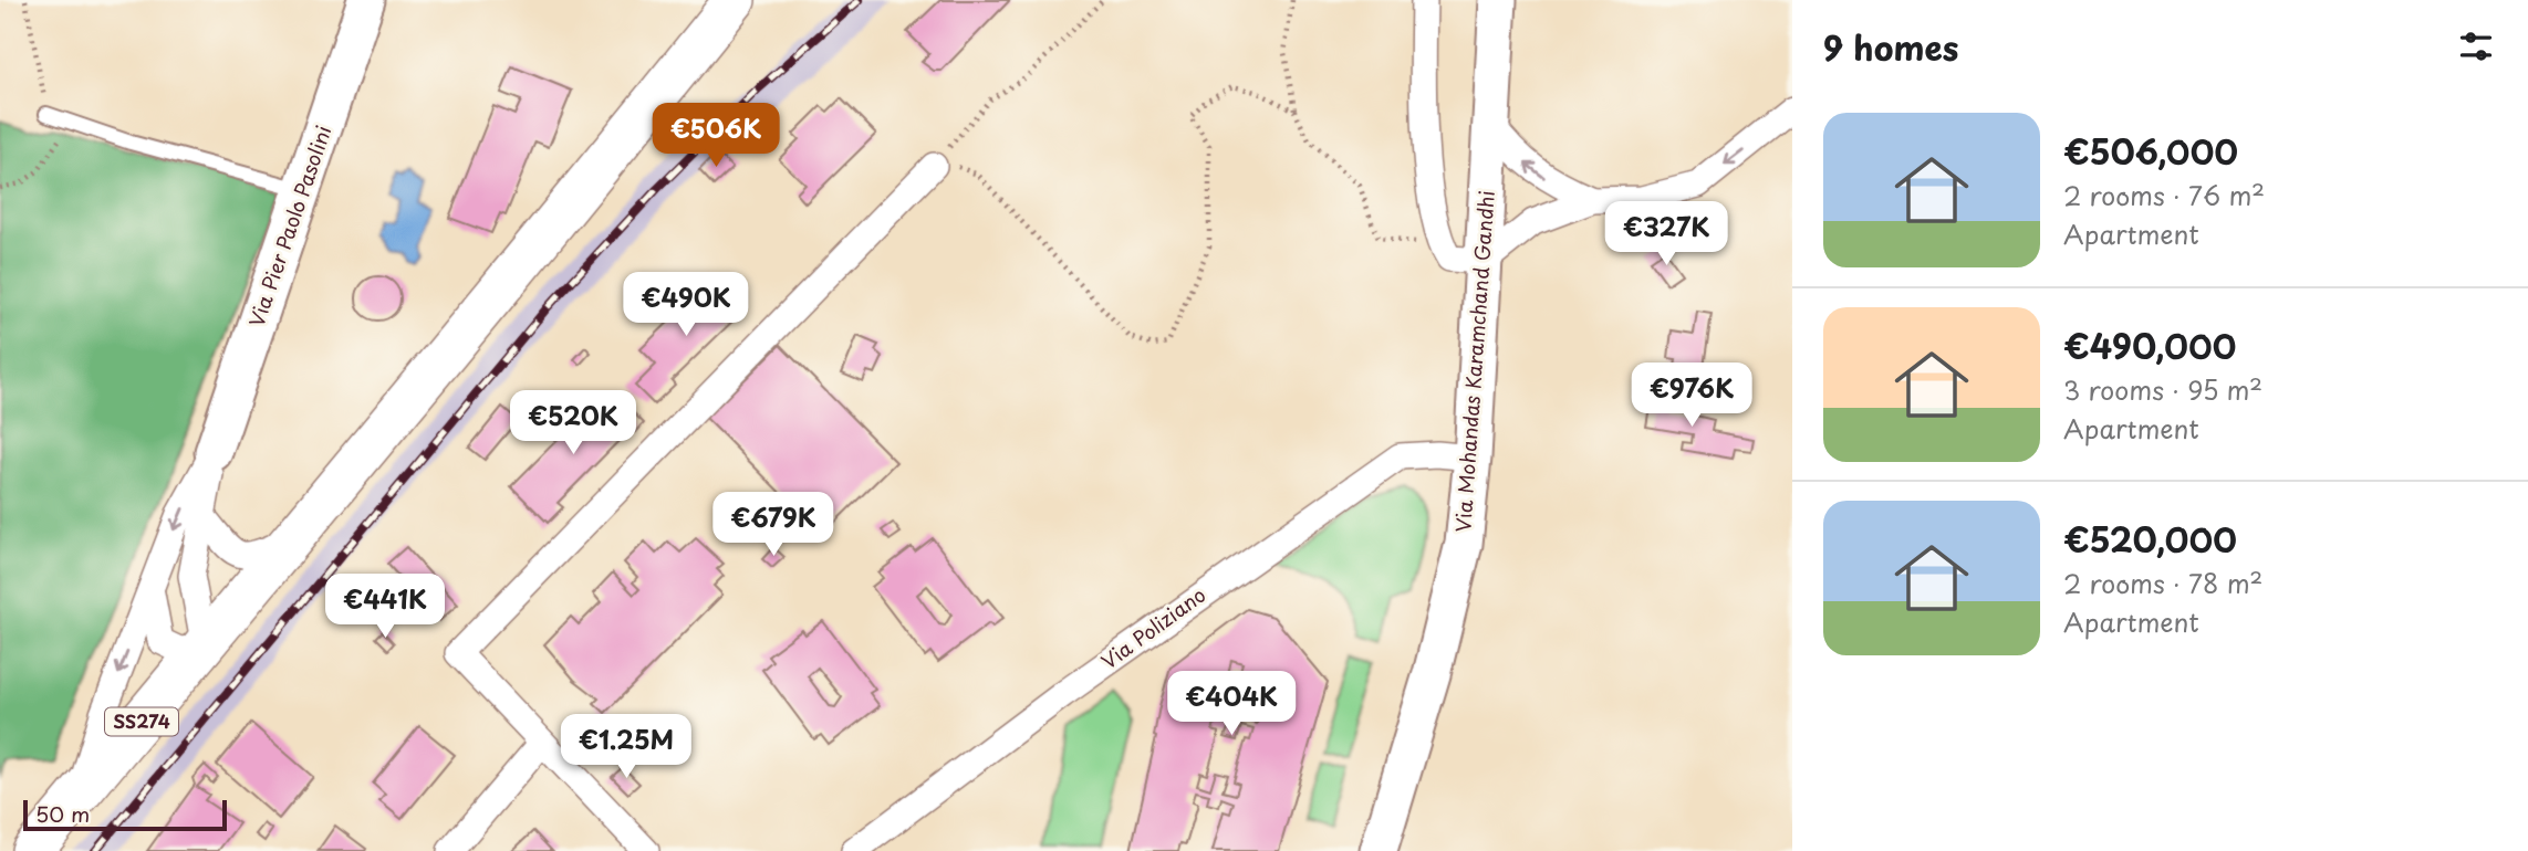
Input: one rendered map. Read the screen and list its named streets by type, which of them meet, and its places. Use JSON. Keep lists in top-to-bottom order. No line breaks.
{"streets":{"main road":["Via Pier Paolo Pasolini","Via Mohandas Karamchand Gandhi","SS274"],"street":["Via Poliziano"]},"crossings":[["Via Pier Paolo Pasolini","SS274"],["Via Mohandas Karamchand Gandhi","Via Poliziano"]],"scale_bar":"50 m","page":{"heading":"9 homes","list":[{"name":"€506,000","note":"2 rooms · 76 m² · Apartment"},{"name":"€490,000","note":"3 rooms · 95 m² · Apartment"},{"name":"€520,000","note":"2 rooms · 78 m² · Apartment"}],"price":["€506K","€327K","€490K","€976K","€520K","€679K","€441K","€404K","€1.25M"],"scale":"50 m"}}
